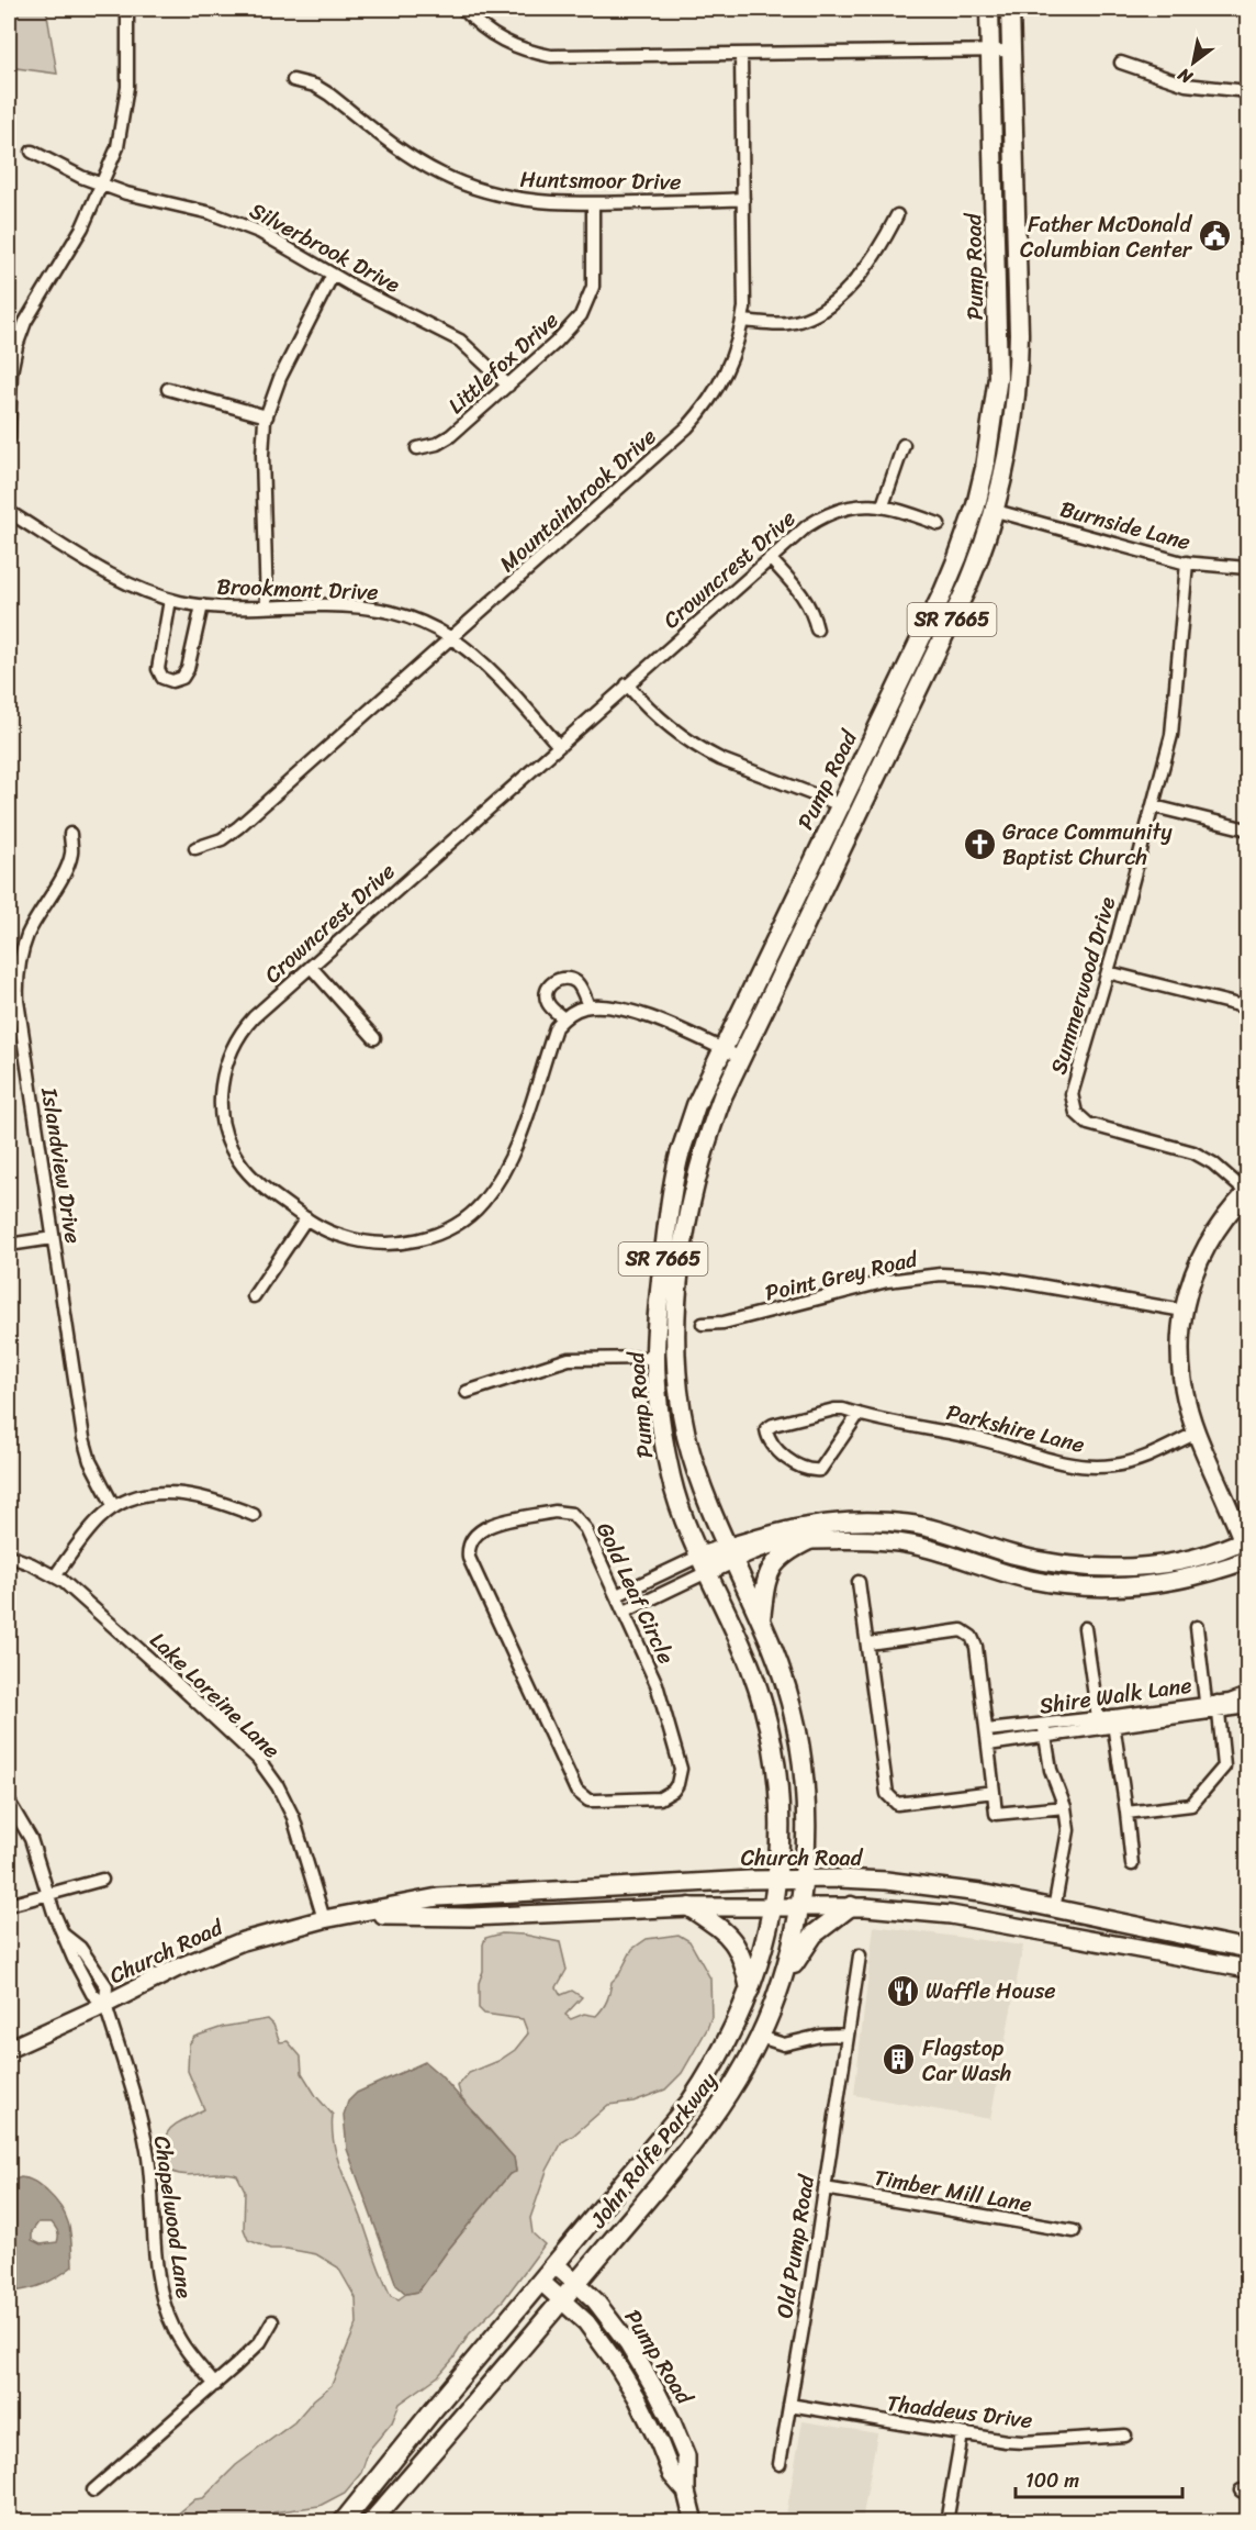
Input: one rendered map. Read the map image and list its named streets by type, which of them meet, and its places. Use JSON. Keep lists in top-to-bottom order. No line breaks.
{"streets":{"main road":["Pump Road","SR 7665","Church Road","John Rolfe Parkway"],"street":["Huntsmoor Drive","Silverbrook Drive","Littlefox Drive","Mountainbrook Drive","Burnside Lane","Crowncrest Drive","Brookmont Drive","Summerwood Drive","Islandview Drive","Point Grey Road","Parkshire Lane","Gold Leaf Circle","Lake Loreine Lane","Shire Walk Lane","Timber Mill Lane","Chapelwood Lane","Old Pump Road","Thaddeus Drive"]},"crossings":[["Huntsmoor Drive","Littlefox Drive"],["Huntsmoor Drive","Mountainbrook Drive"],["Silverbrook Drive","Littlefox Drive"],["Pump Road","Burnside Lane"],["Pump Road","John Rolfe Parkway"],["Mountainbrook Drive","Brookmont Drive"],["Burnside Lane","Summerwood Drive"],["Crowncrest Drive","Brookmont Drive"],["Lake Loreine Lane","Church Road"],["Church Road","John Rolfe Parkway"],["Church Road","Chapelwood Lane"],["Timber Mill Lane","Old Pump Road"],["Old Pump Road","Thaddeus Drive"]],"places":{"public building":["Father McDonald Columbian Center"],"church":["Grace Community Baptist Church"],"restaurant":["Waffle House"],"building":["Flagstop Car Wash"]},"scale_bar":"100 m","north":"bottom left"}
